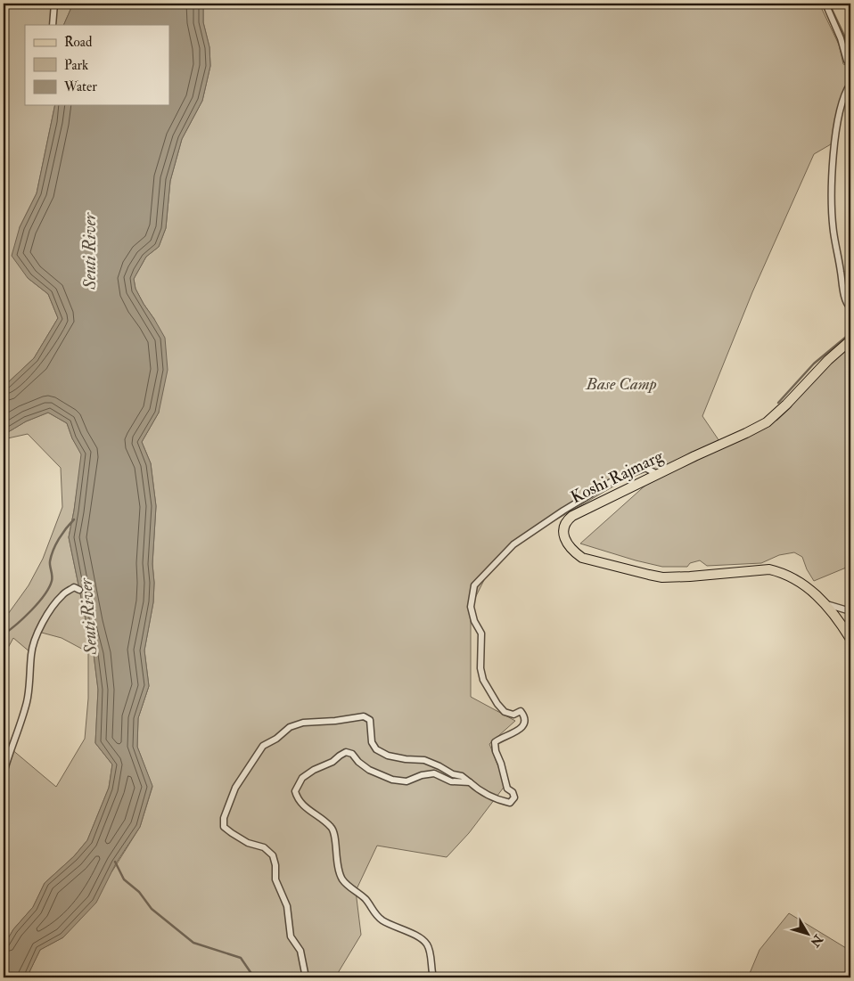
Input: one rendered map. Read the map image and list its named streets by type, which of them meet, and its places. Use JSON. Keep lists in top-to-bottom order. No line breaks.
{"streets":{"main road":["Koshi Rajmarg"]},"water":["Seuti River"],"parks":["Base Camp"],"legend":["Road","Park","Water"],"north":"bottom right"}
